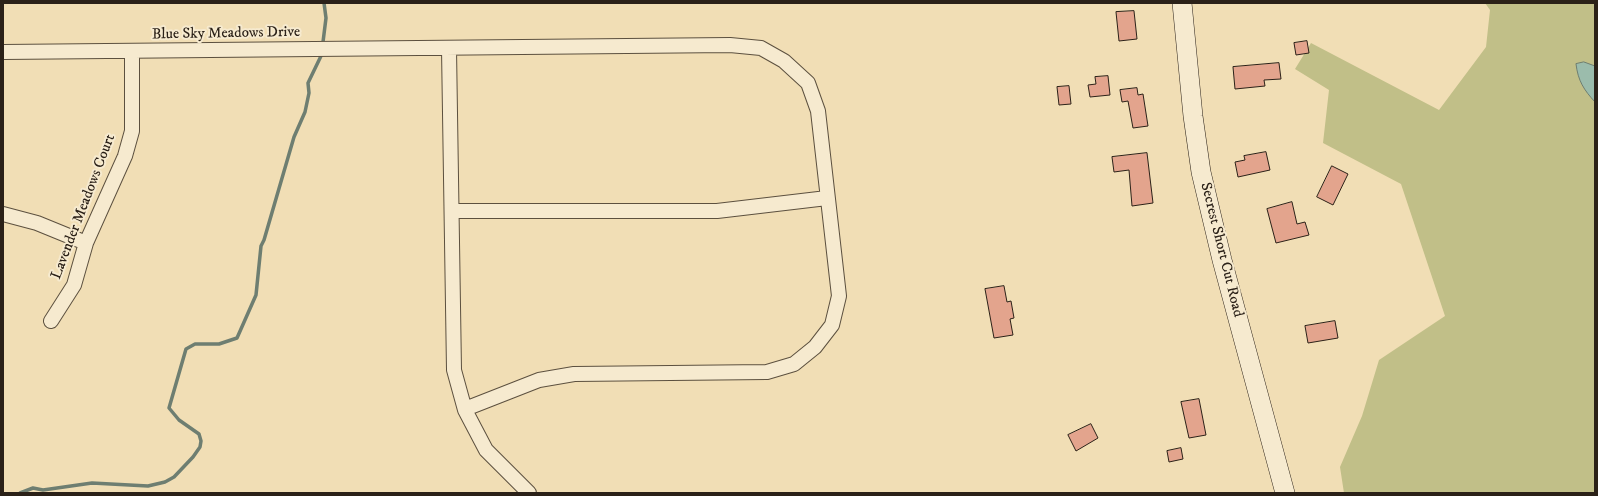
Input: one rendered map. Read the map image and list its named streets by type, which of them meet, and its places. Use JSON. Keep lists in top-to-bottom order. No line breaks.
{"streets":{"main road":["Secrest Short Cut Road"],"street":["Blue Sky Meadows Drive","Lavender Meadows Court"]},"crossings":[["Blue Sky Meadows Drive","Lavender Meadows Court"]]}
